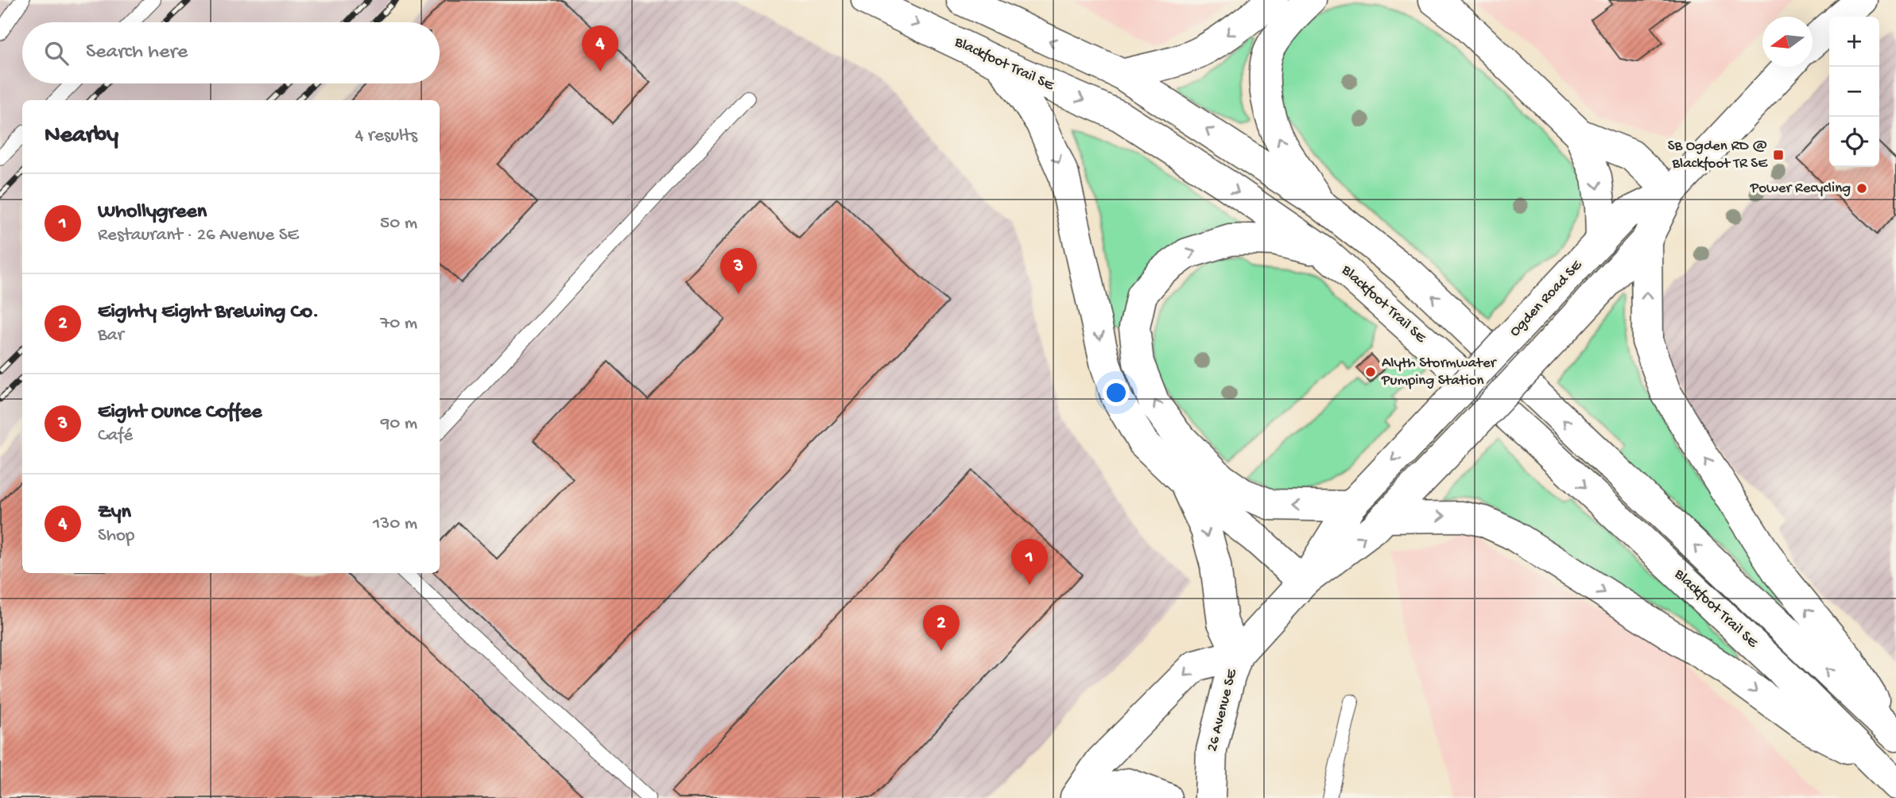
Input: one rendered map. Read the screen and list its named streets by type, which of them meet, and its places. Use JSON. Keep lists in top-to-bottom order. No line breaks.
{"streets":{"main road":["Blackfoot Trail SE","Ogden Road SE","26 Avenue SE"]},"crossings":[["Ogden Road SE","26 Avenue SE"]],"places":{"transit":["SB Ogden RD @ Blackfoot TR SE"],"other":["Power Recycling","Alyth Stormwater Pumping Station"]},"north":"left","page":{"map_buttons":["+","−"],"search":"Search here","pins":["4","3","1","2"],"heading":["Nearby","4 results"],"list":[{"mark":"1","name":"Whollygreen","note":"Restaurant · 26 Avenue SE","value":"50 m"},{"mark":"2","name":"Eighty Eight Brewing Co.","note":"Bar","value":"70 m"},{"mark":"3","name":"Eight Ounce Coffee","note":"Café","value":"90 m"},{"mark":"4","name":"Zyn","note":"Shop","value":"130 m"}]}}
